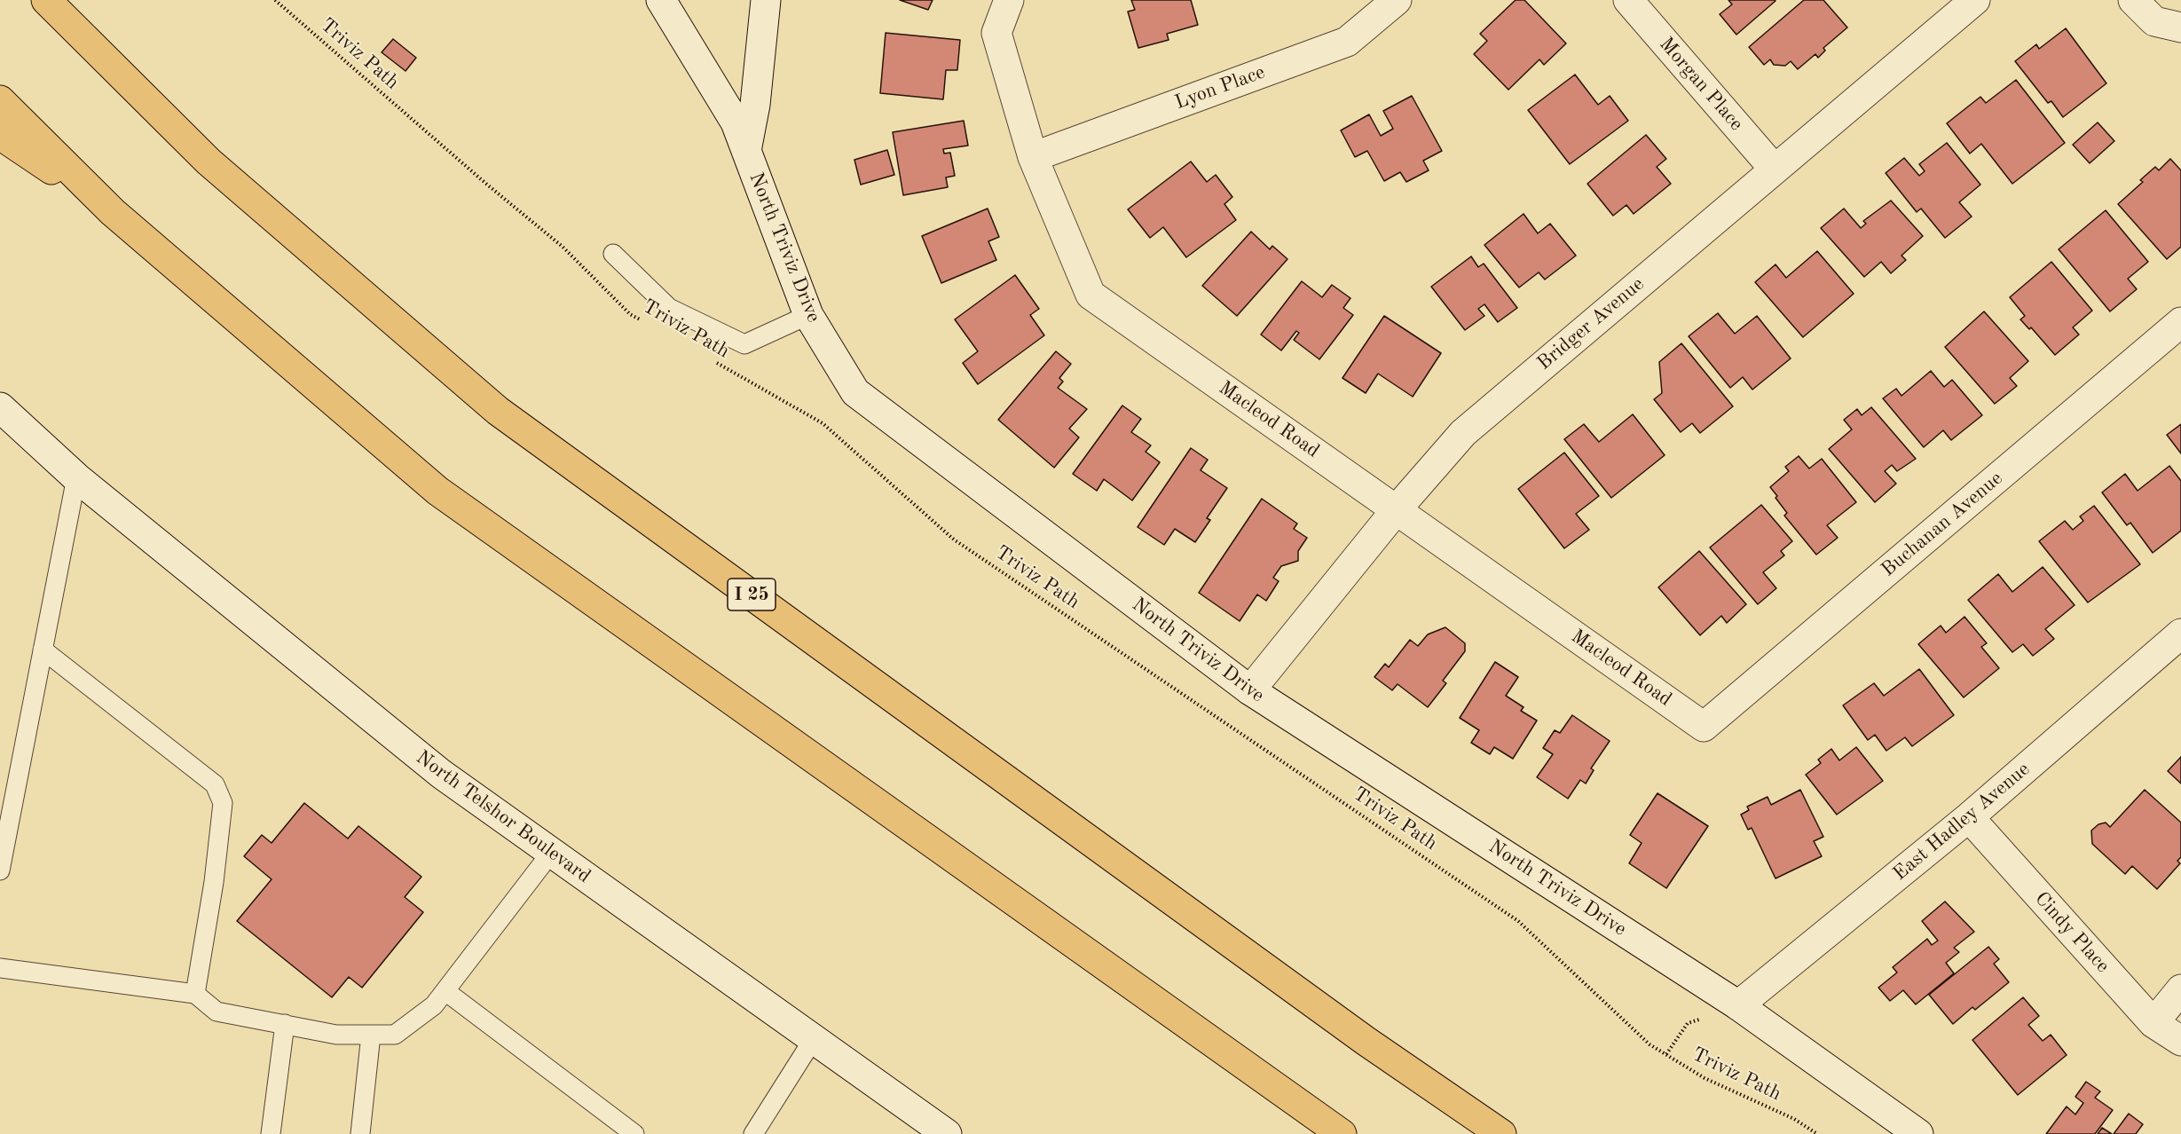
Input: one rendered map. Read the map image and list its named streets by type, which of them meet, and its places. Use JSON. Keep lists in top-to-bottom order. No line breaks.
{"streets":{"highway":["I 25"],"street":["Morgan Place","Lyon Place","North Triviz Drive","Bridger Avenue","Macleod Road","Buchanan Avenue","North Telshor Boulevard","East Hadley Avenue","Cindy Place"],"path":["Triviz Path"]},"crossings":[["Morgan Place","Bridger Avenue"],["Lyon Place","Macleod Road"],["North Triviz Drive","Bridger Avenue"],["North Triviz Drive","East Hadley Avenue"],["Bridger Avenue","Macleod Road"],["Macleod Road","Buchanan Avenue"],["East Hadley Avenue","Cindy Place"]]}
